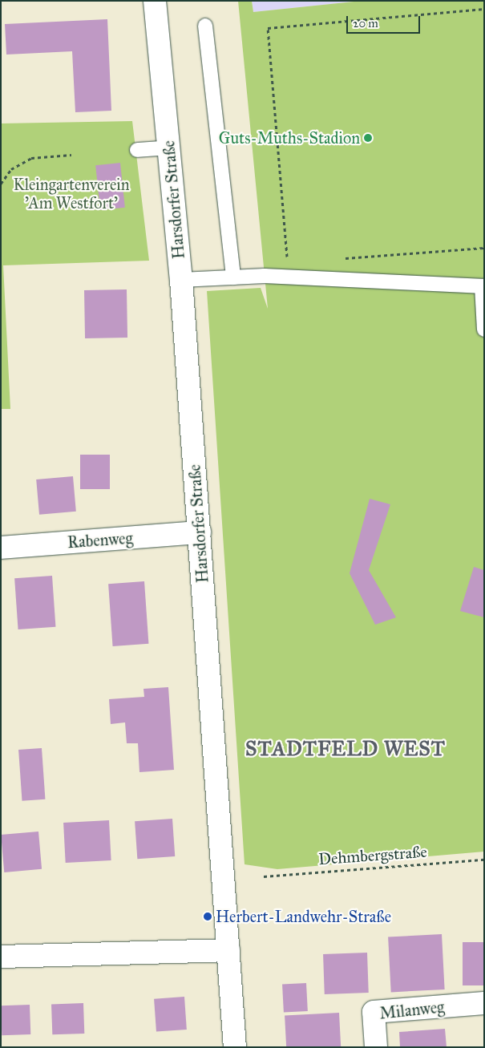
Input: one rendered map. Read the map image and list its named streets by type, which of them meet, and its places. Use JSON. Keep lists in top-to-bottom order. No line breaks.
{"streets":{"street":["Harsdorfer Straße","Rabenweg","Milanweg"],"path":["Dehmbergstraße"]},"crossings":[["Harsdorfer Straße","Rabenweg"]],"districts":["STADTFELD WEST"],"parks":["Kleingartenverein 'Am Westfort'"],"places":["Guts-Muths-Stadion","Herbert-Landwehr-Straße"],"scale_bar":"20 m"}
